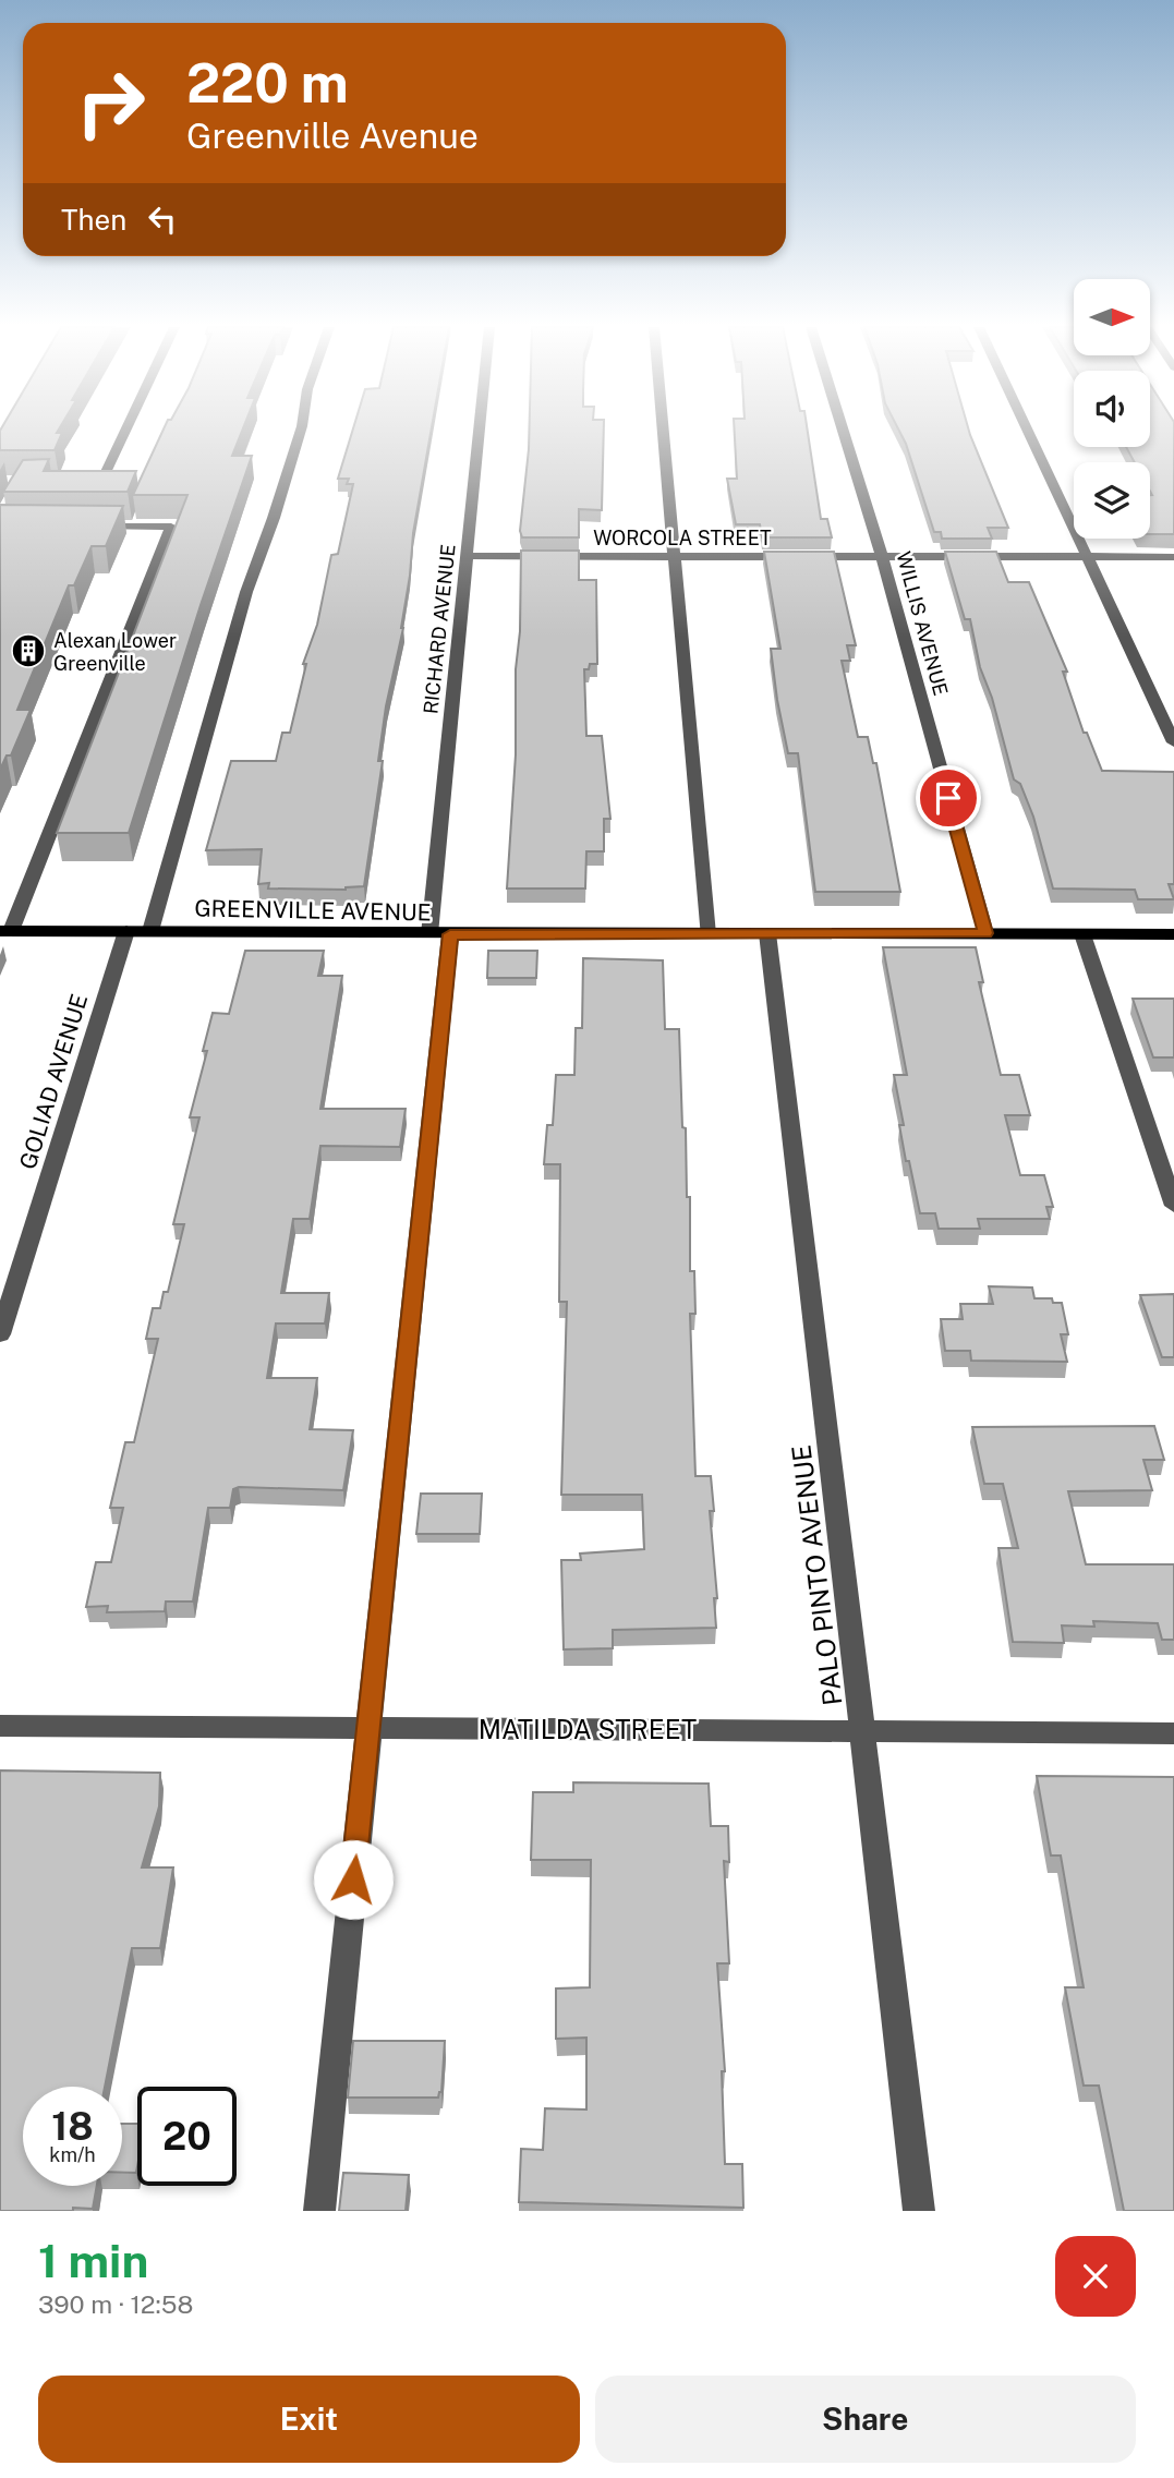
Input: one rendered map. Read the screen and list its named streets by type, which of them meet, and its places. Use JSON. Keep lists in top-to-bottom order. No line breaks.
{"streets":{"main road":["GREENVILLE AVENUE"],"street":["WORCOLA STREET","WILLIS AVENUE","RICHARD AVENUE","GOLIAD AVENUE","PALO PINTO AVENUE","MATILDA STREET"]},"crossings":[["WORCOLA STREET","WILLIS AVENUE"],["WORCOLA STREET","RICHARD AVENUE"],["WILLIS AVENUE","GREENVILLE AVENUE"],["RICHARD AVENUE","GREENVILLE AVENUE"],["RICHARD AVENUE","MATILDA STREET"],["GREENVILLE AVENUE","GOLIAD AVENUE"],["GREENVILLE AVENUE","PALO PINTO AVENUE"],["PALO PINTO AVENUE","MATILDA STREET"]],"places":{"building":["Alexan Lower Greenville"]},"north":"right","page":{"turn":["220 m","Greenville Avenue"],"then":"Then","speed":"18 km/h","limit":"20","heading":["1 min","390 m · 12:58"],"buttons":["Exit","Share"]}}
